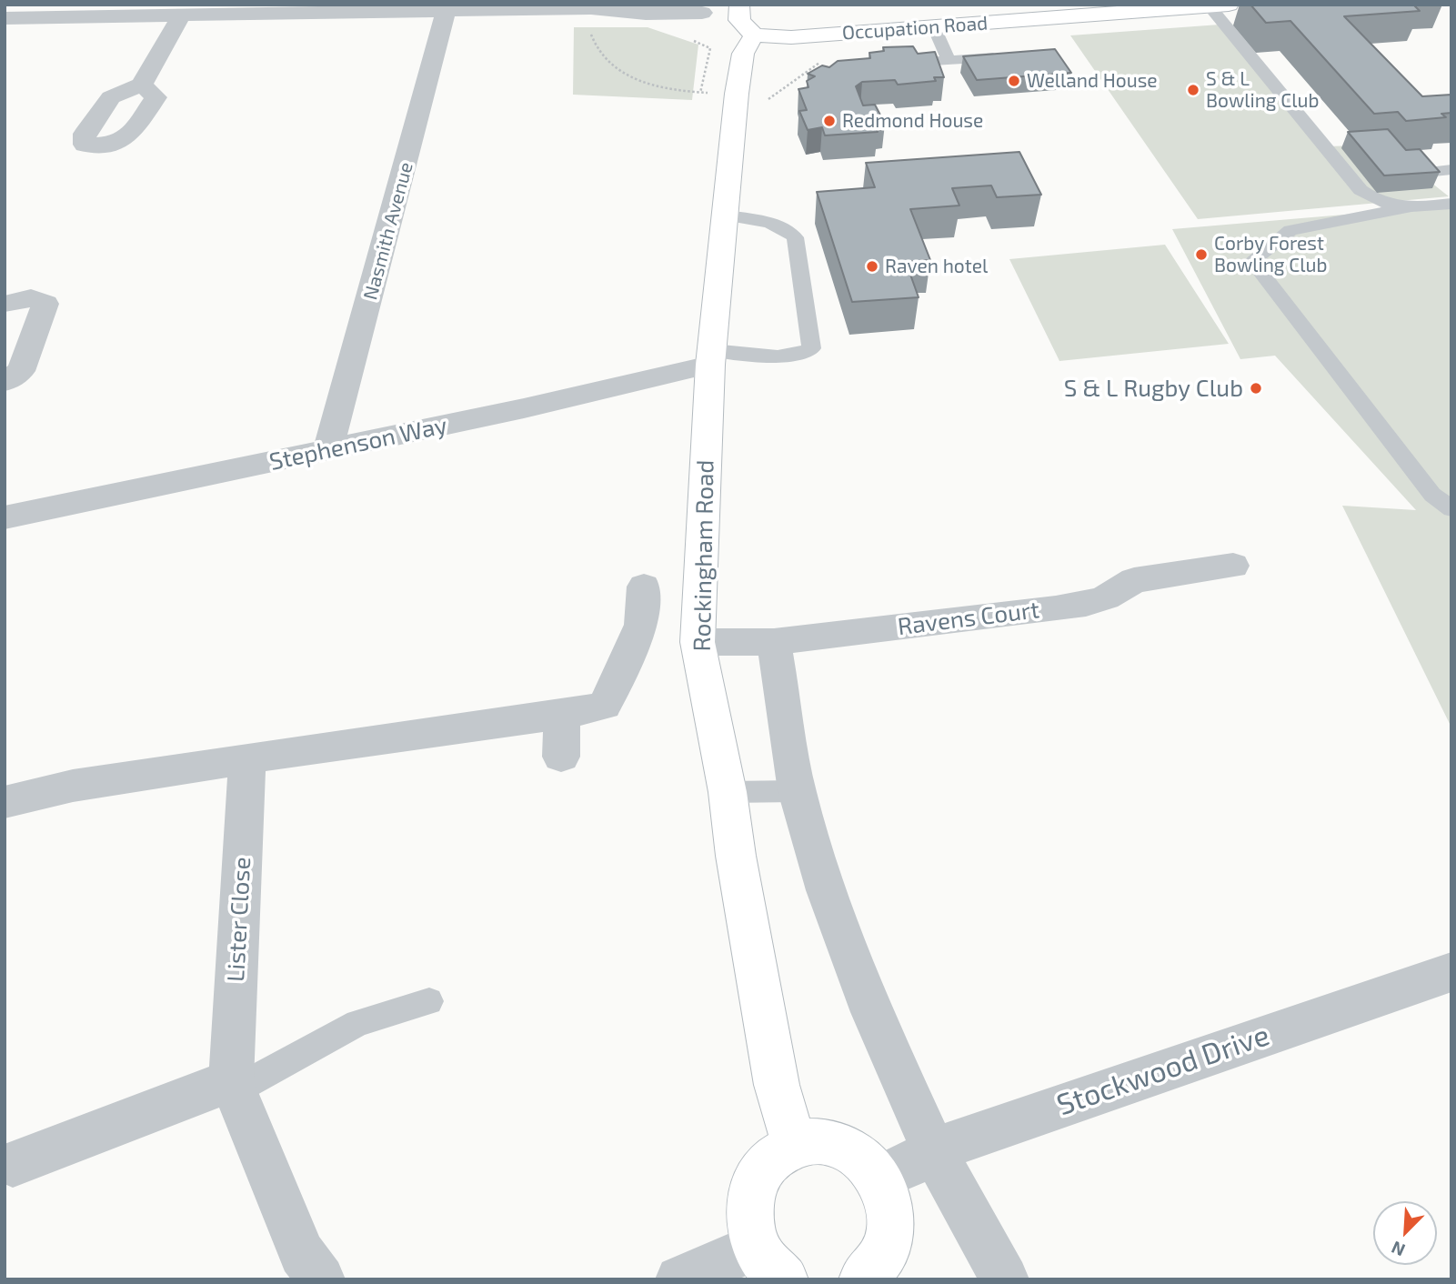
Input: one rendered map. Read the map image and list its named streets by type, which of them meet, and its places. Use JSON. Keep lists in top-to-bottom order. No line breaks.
{"streets":{"street":["Occupation Road","Nasmith Avenue","Stephenson Way","Rockingham Road","Ravens Court","Lister Close","Stockwood Drive"]},"crossings":[["Occupation Road","Rockingham Road"],["Nasmith Avenue","Stephenson Way"],["Stephenson Way","Rockingham Road"],["Rockingham Road","Ravens Court"]],"places":["Welland House","S & L Bowling Club","Redmond House","Corby Forest Bowling Club","Raven hotel","S & L Rugby Club"],"north":"bottom left"}
